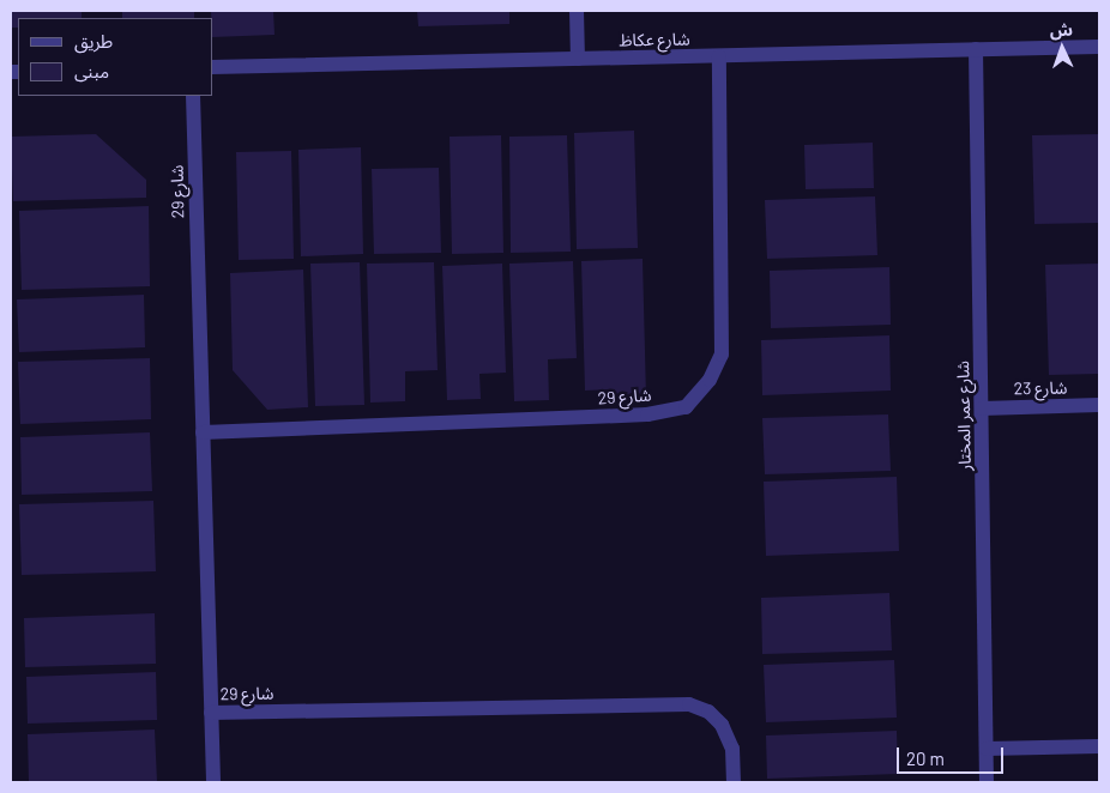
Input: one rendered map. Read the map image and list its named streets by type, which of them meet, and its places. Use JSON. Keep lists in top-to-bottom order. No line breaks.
{"streets":{"street":["شارع عكاظ","شارع 29","شارع 23","شارع عمر المختار"]},"crossings":[["شارع عكاظ","شارع 29"],["شارع عكاظ","شارع عمر المختار"],["شارع 23","شارع عمر المختار"]],"legend":["طريق","مبنى"],"scale_bar":"20 m","north":"top"}
